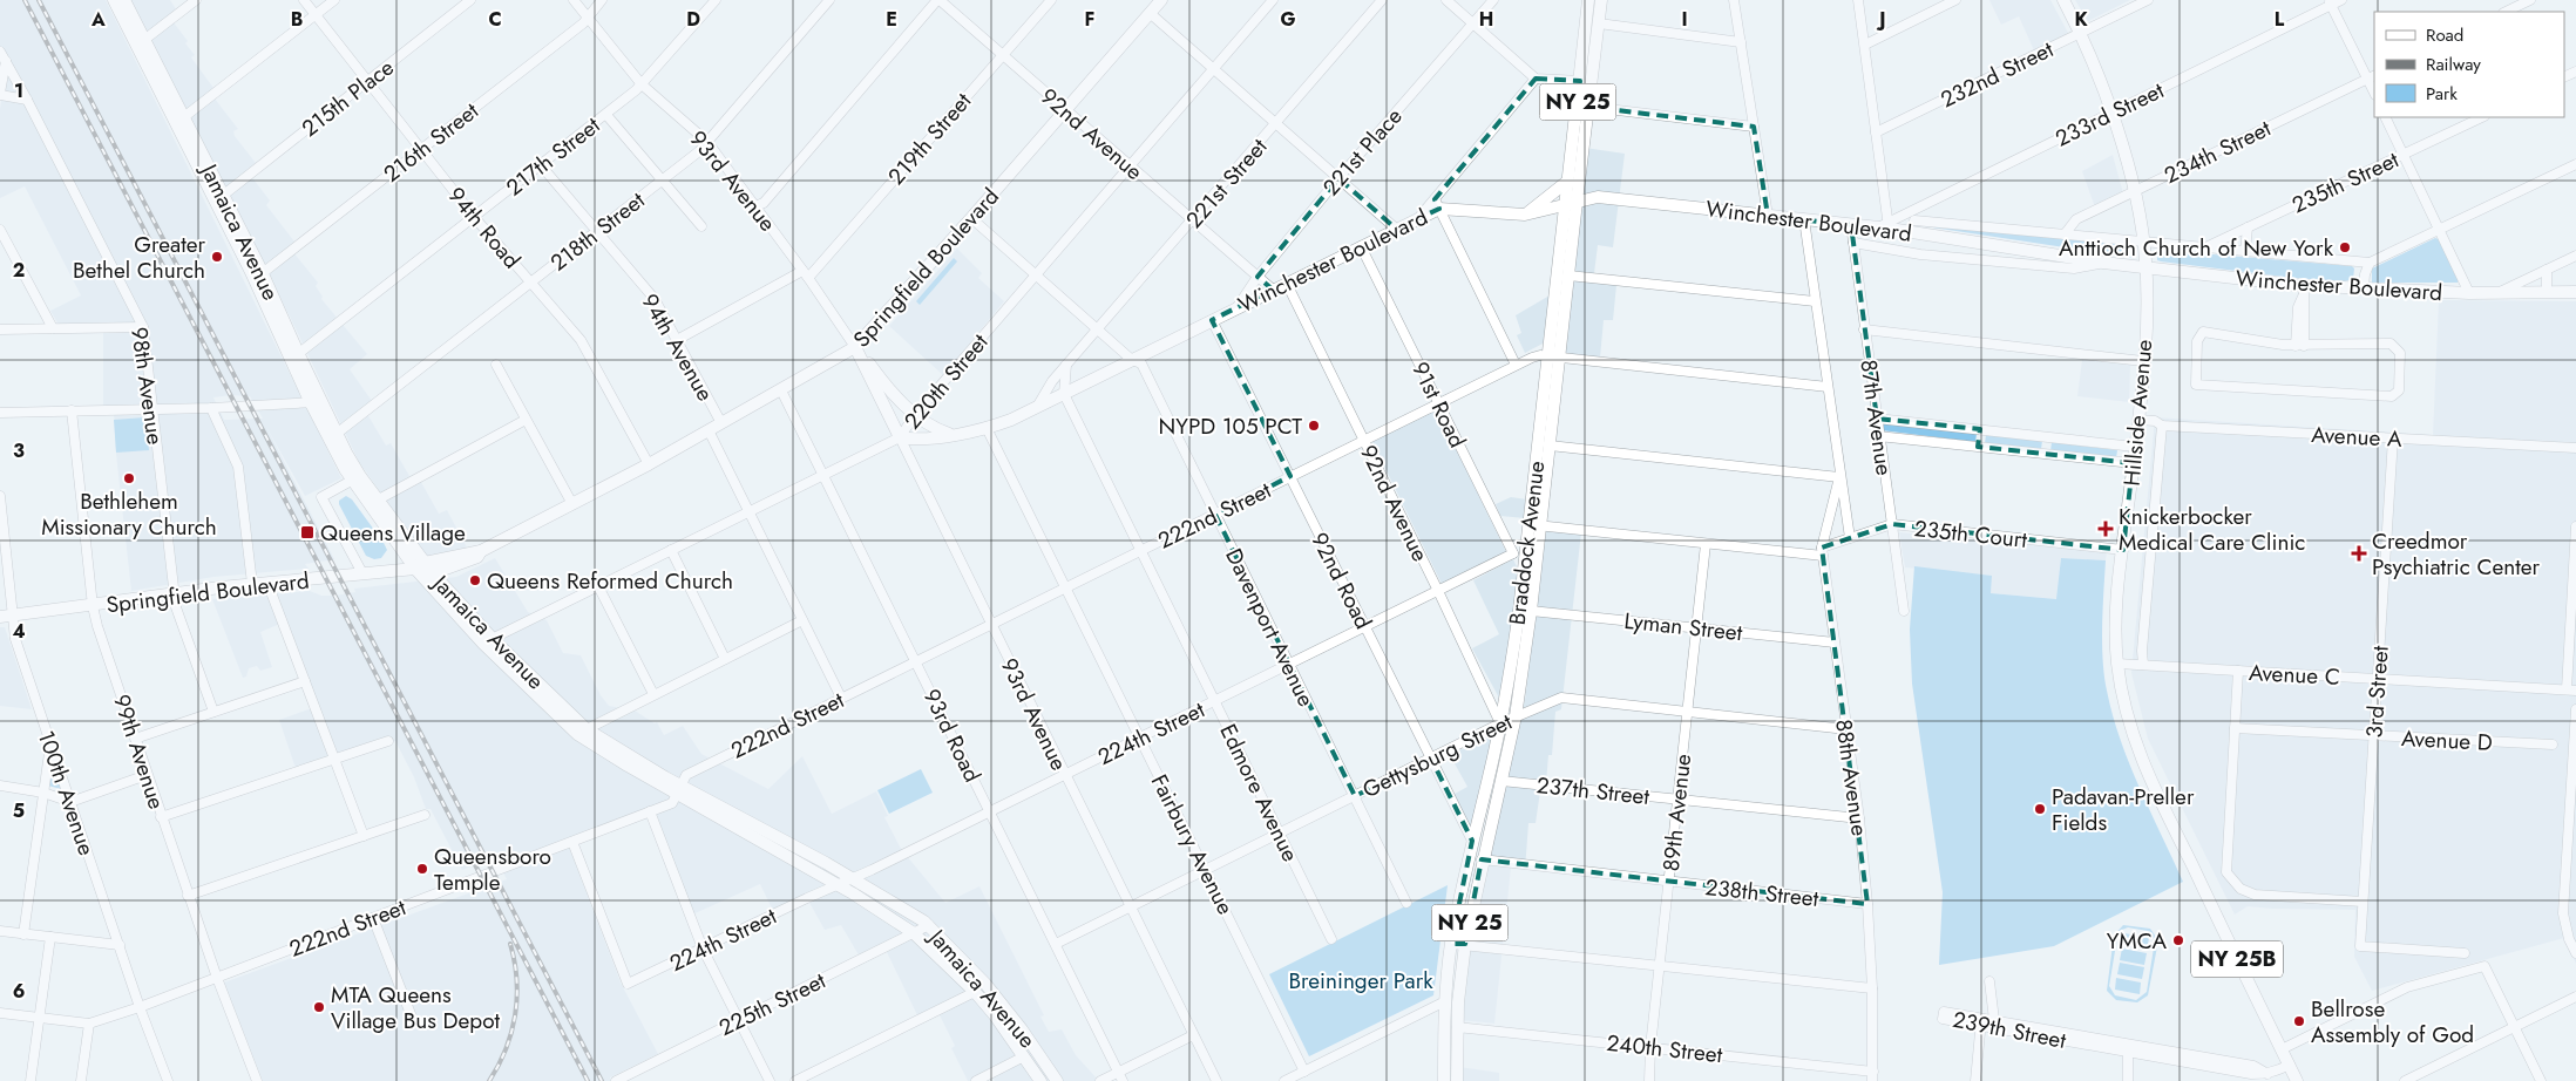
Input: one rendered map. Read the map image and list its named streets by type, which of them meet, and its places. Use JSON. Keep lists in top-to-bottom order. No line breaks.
{"streets":{"main road":["NY 25","93rd Avenue","Winchester Boulevard","Jamaica Avenue","Springfield Boulevard","Hillside Avenue","Braddock Avenue","NY 25B"],"street":["232nd Street","215th Place","233rd Street","92nd Avenue","219th Street","216th Street","221st Place","234th Street","217th Street","235th Street","221st Street","94th Road","218th Street","94th Avenue","220th Street","98th Avenue","91st Road","87th Avenue","Avenue A","222nd Street","235th Court","92nd Road","Lyman Street","Davenport Avenue","Avenue C","3rd Street","224th Street","93rd Road","Avenue D","99th Avenue","Gettysburg Street","88th Avenue","237th Street","100th Avenue","Edmore Avenue","89th Avenue","Fairbury Avenue","238th Street","225th Street","239th Street","240th Street"]},"crossings":[["232nd Street","Hillside Avenue"],["215th Place","94th Road"],["215th Place","Jamaica Avenue"],["233rd Street","Winchester Boulevard"],["233rd Street","Hillside Avenue"],["92nd Avenue","219th Street"],["92nd Avenue","221st Place"],["92nd Avenue","221st Street"],["92nd Avenue","Winchester Boulevard"],["92nd Avenue","Springfield Boulevard"],["92nd Avenue","220th Street"],["92nd Avenue","222nd Street"],["92nd Avenue","Braddock Avenue"],["92nd Avenue","224th Street"],["92nd Avenue","Gettysburg Street"],["219th Street","93rd Avenue"],["219th Street","94th Avenue"],["216th Street","93rd Avenue"],["216th Street","94th Road"],["216th Street","Jamaica Avenue"],["221st Place","Winchester Boulevard"],["234th Street","Winchester Boulevard"],["234th Street","Hillside Avenue"],["217th Street","93rd Avenue"],["217th Street","94th Road"],["217th Street","Jamaica Avenue"],["217th Street","94th Avenue"],["93rd Avenue","Winchester Boulevard"],["93rd Avenue","218th Street"],["93rd Avenue","Springfield Boulevard"],["93rd Avenue","220th Street"],["93rd Avenue","222nd Street"],["93rd Avenue","224th Street"],["93rd Avenue","Gettysburg Street"],["235th Street","Winchester Boulevard"],["221st Street","Winchester Boulevard"],["221st Street","Davenport Avenue"],["Winchester Boulevard","220th Street"],["Winchester Boulevard","91st Road"],["Winchester Boulevard","Hillside Avenue"],["Winchester Boulevard","87th Avenue"],["Winchester Boulevard","Braddock Avenue"],["Winchester Boulevard","92nd Road"],["Winchester Boulevard","Davenport Avenue"],["Winchester Boulevard","88th Avenue"],["Winchester Boulevard","Edmore Avenue"],["Winchester Boulevard","Fairbury Avenue"],["94th Road","218th Street"],["94th Road","Springfield Boulevard"],["218th Street","Jamaica Avenue"],["218th Street","94th Avenue"],["Jamaica Avenue","Springfield Boulevard"],["Jamaica Avenue","220th Street"],["Jamaica Avenue","222nd Street"],["Jamaica Avenue","224th Street"],["Jamaica Avenue","225th Street"],["Springfield Boulevard","94th Avenue"],["Springfield Boulevard","98th Avenue"],["Springfield Boulevard","Davenport Avenue"],["Springfield Boulevard","93rd Road"],["Springfield Boulevard","99th Avenue"],["Springfield Boulevard","100th Avenue"],["94th Avenue","220th Street"],["94th Avenue","222nd Street"],["220th Street","Davenport Avenue"],["220th Street","93rd Road"],["91st Road","222nd Street"],["91st Road","Braddock Avenue"],["91st Road","224th Street"],["Hillside Avenue","Avenue A"],["Hillside Avenue","235th Court"],["Hillside Avenue","Avenue C"],["Hillside Avenue","239th Street"],["87th Avenue","235th Court"],["Avenue A","3rd Street"],["222nd Street","Braddock Avenue"],["222nd Street","92nd Road"],["222nd Street","Davenport Avenue"],["222nd Street","224th Street"],["222nd Street","93rd Road"],["222nd Street","99th Avenue"],["222nd Street","88th Avenue"],["222nd Street","100th Avenue"],["222nd Street","Edmore Avenue"],["222nd Street","Fairbury Avenue"],["235th Court","88th Avenue"],["Braddock Avenue","92nd Road"],["Braddock Avenue","Lyman Street"],["Braddock Avenue","224th Street"],["Braddock Avenue","Gettysburg Street"],["Braddock Avenue","237th Street"],["Braddock Avenue","238th Street"],["Braddock Avenue","240th Street"],["92nd Road","224th Street"],["92nd Road","Gettysburg Street"],["Lyman Street","88th Avenue"],["Lyman Street","89th Avenue"],["Davenport Avenue","224th Street"],["Davenport Avenue","Gettysburg Street"],["Avenue C","3rd Street"],["3rd Street","Avenue D"],["224th Street","93rd Road"],["224th Street","Edmore Avenue"],["224th Street","Fairbury Avenue"],["93rd Road","Gettysburg Street"],["Gettysburg Street","88th Avenue"],["Gettysburg Street","Edmore Avenue"],["Gettysburg Street","89th Avenue"],["Gettysburg Street","Fairbury Avenue"],["88th Avenue","237th Street"],["88th Avenue","238th Street"],["88th Avenue","240th Street"],["237th Street","89th Avenue"],["89th Avenue","238th Street"],["89th Avenue","240th Street"]],"parks":["Breininger Park"],"places":{"other":["Anttioch Church of New York","Greater Bethel Church","NYPD 105 PCT","Bethlehem Missionary Church","Queens Reformed Church","Padavan-Preller Fields","Queensboro Temple","YMCA","MTA Queens Village Bus Depot","Bellrose Assembly of God"],"health":["Knickerbocker Medical Care Clinic","Creedmor Psychiatric Center"],"transit":["Queens Village"]},"legend":["Road","Railway","Park"],"grid":{"columns":["A","B","C","D","E","F","G","H","I","J","K","L"],"rows":["1","2","3","4","5","6"]}}
